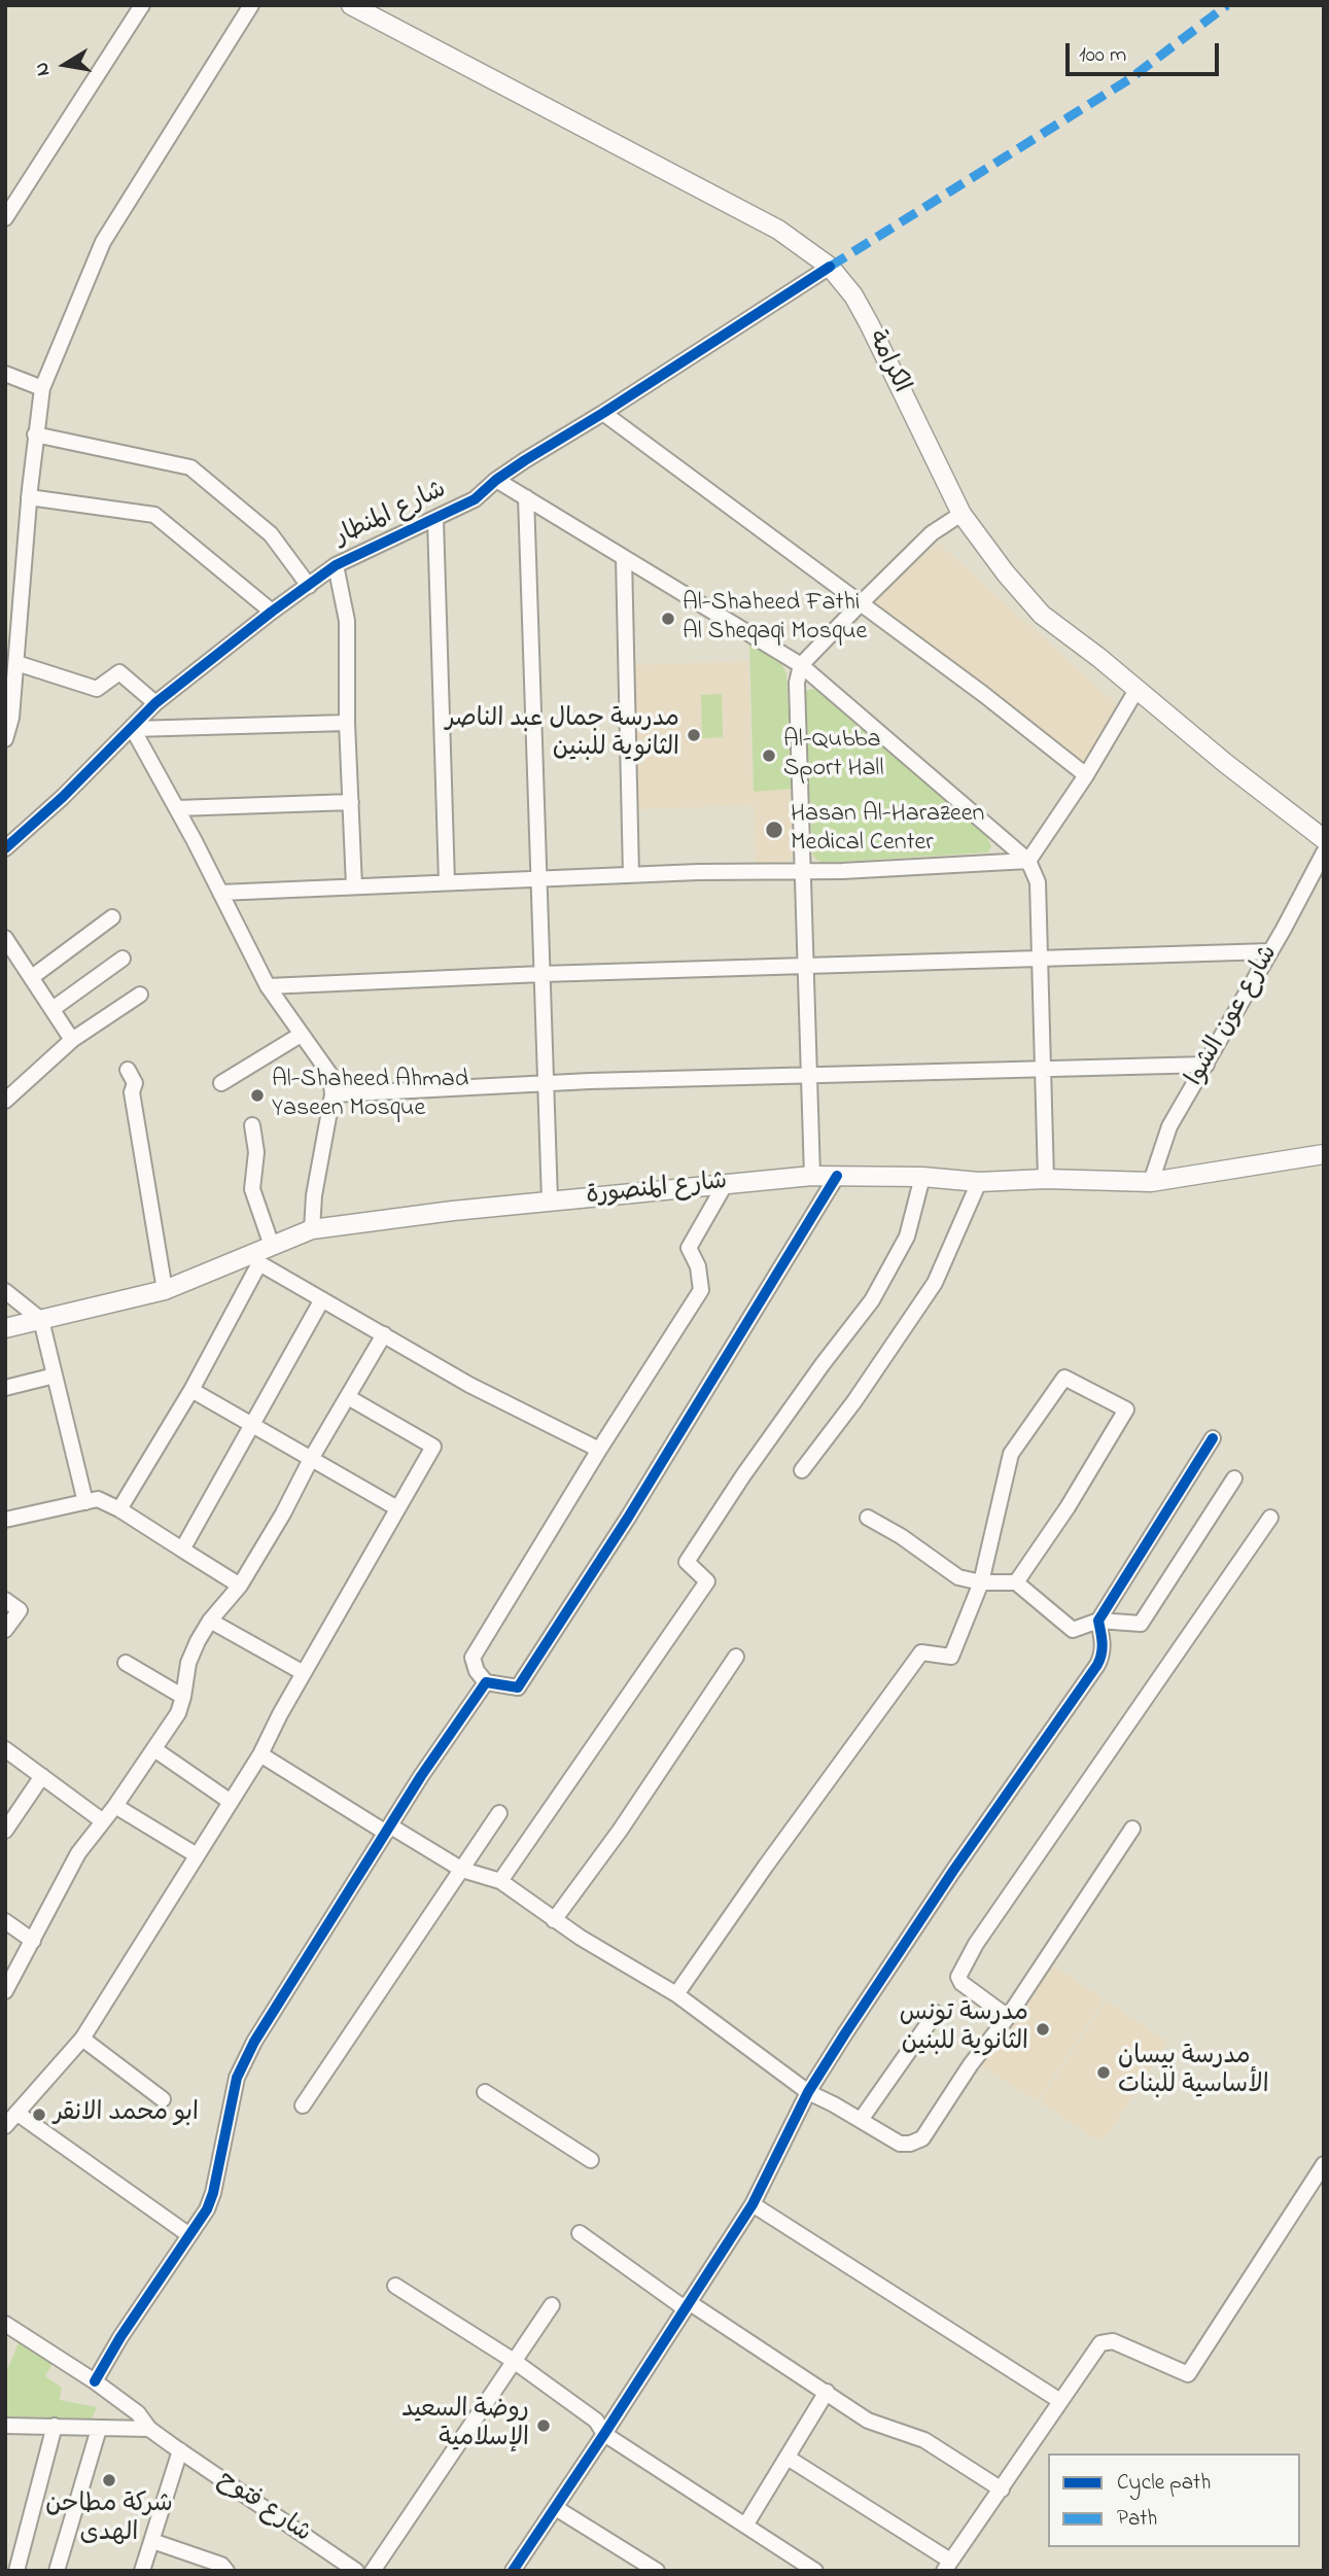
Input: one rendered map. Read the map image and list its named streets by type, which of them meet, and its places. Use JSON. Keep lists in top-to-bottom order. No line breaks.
{"streets":{"main road":["الكرامة","شارع المنصورة"],"street":["شارع المنطار","شارع عون الشوا","شارع فتوح"]},"crossings":[["الكرامة","شارع المنطار"],["شارع عون الشوا","شارع المنصورة"]],"places":["Al-Shaheed Fathi Al Sheqaqi Mosque","مدرسة جمال عبد الناصر الثانوية للبنين","Al-Qubba Sport Hall","Hasan Al-Harazeen Medical Center","Al-Shaheed Ahmad Yaseen Mosque","مدرسة تونس الثانوية للبنين","مدرسة بيسان الأساسية للبنات","ابو محمد الانقر","روضة السعيد الإسلامية","شركة مطاحن الهدى"],"legend":["Cycle path","Path"],"scale_bar":"100 m","north":"left"}
